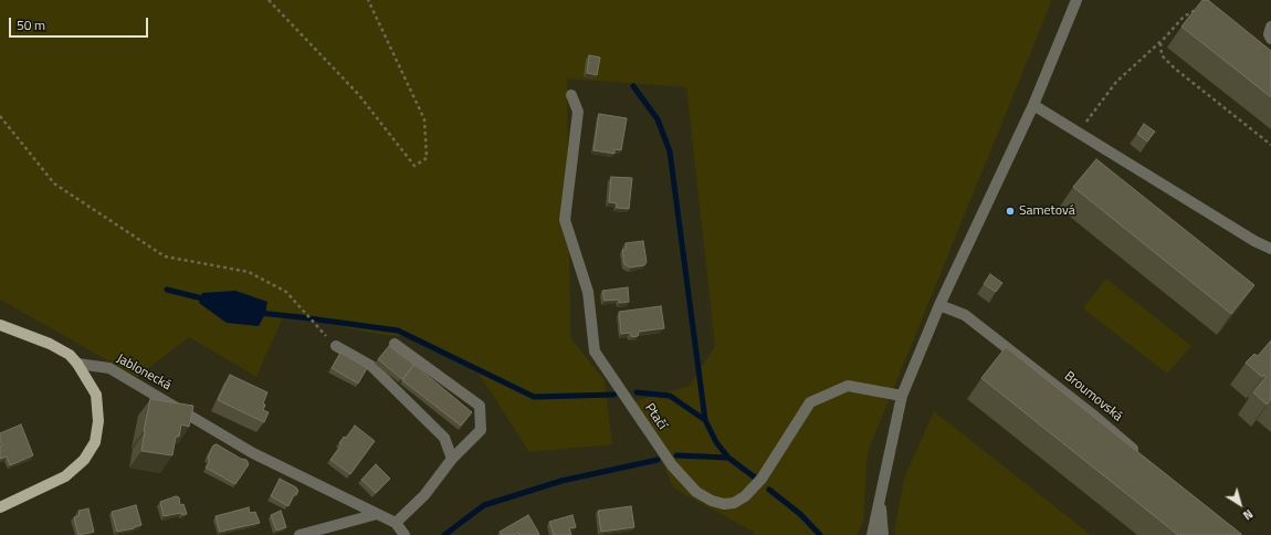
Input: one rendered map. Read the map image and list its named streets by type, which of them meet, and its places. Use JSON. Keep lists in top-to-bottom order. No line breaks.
{"streets":{"street":["Jablonecká","Broumovská","Ptačí"]},"places":["Sametová"],"scale_bar":"50 m","north":"bottom right"}
